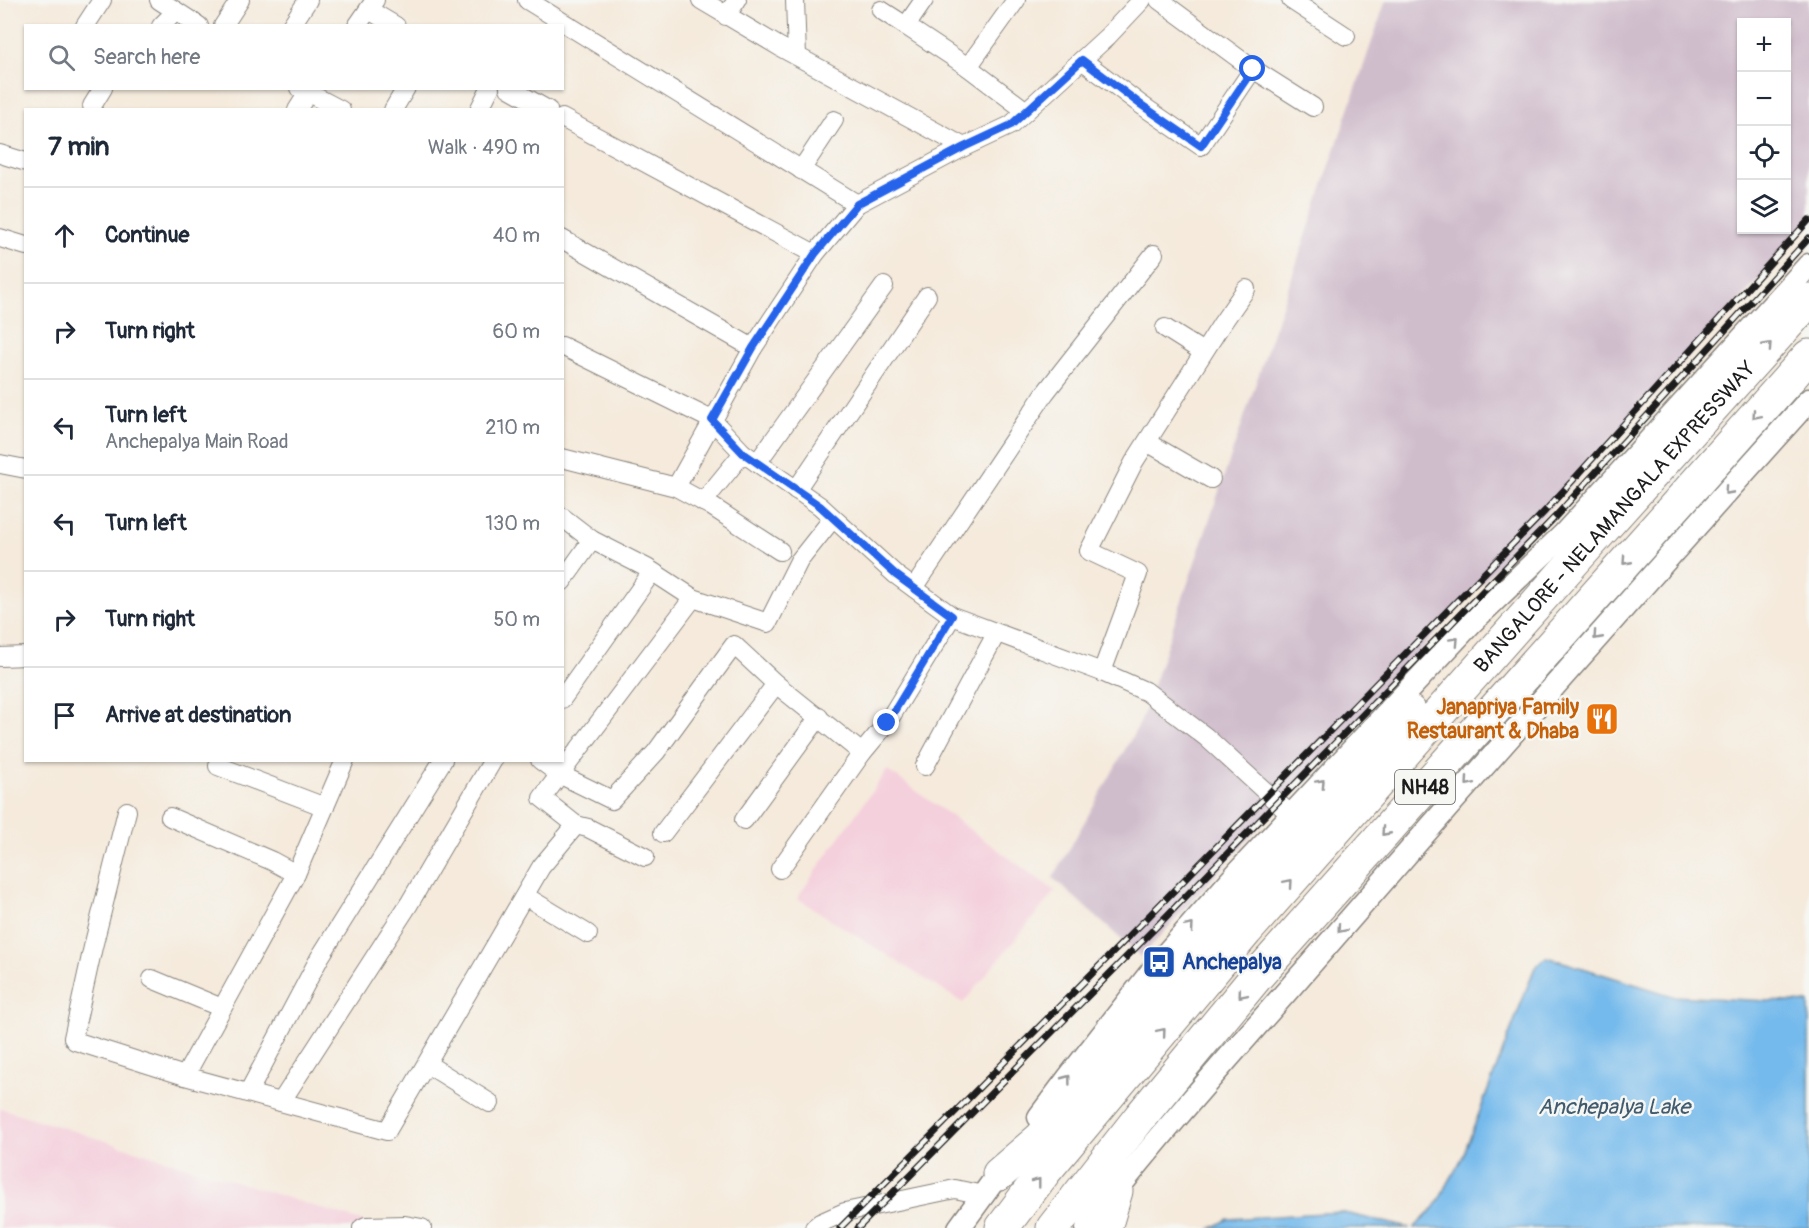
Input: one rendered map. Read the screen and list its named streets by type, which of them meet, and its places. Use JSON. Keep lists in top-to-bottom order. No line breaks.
{"streets":{"highway":["BANGALORE - NELAMANGALA EXPRESSWAY","NH48"]},"water":["Anchepalya Lake"],"places":{"restaurant":["Janapriya Family Restaurant & Dhaba"],"bus stop":["Anchepalya"]},"page":{"map_buttons":["+","−"],"search":"Search here","heading":["7 min","Walk · 490 m"],"list":[["Continue","40 m"],["Turn right","60 m"],["Turn left","Anchepalya Main Road","210 m"],["Turn left","130 m"],["Turn right","50 m"],"Arrive at destination"]}}
